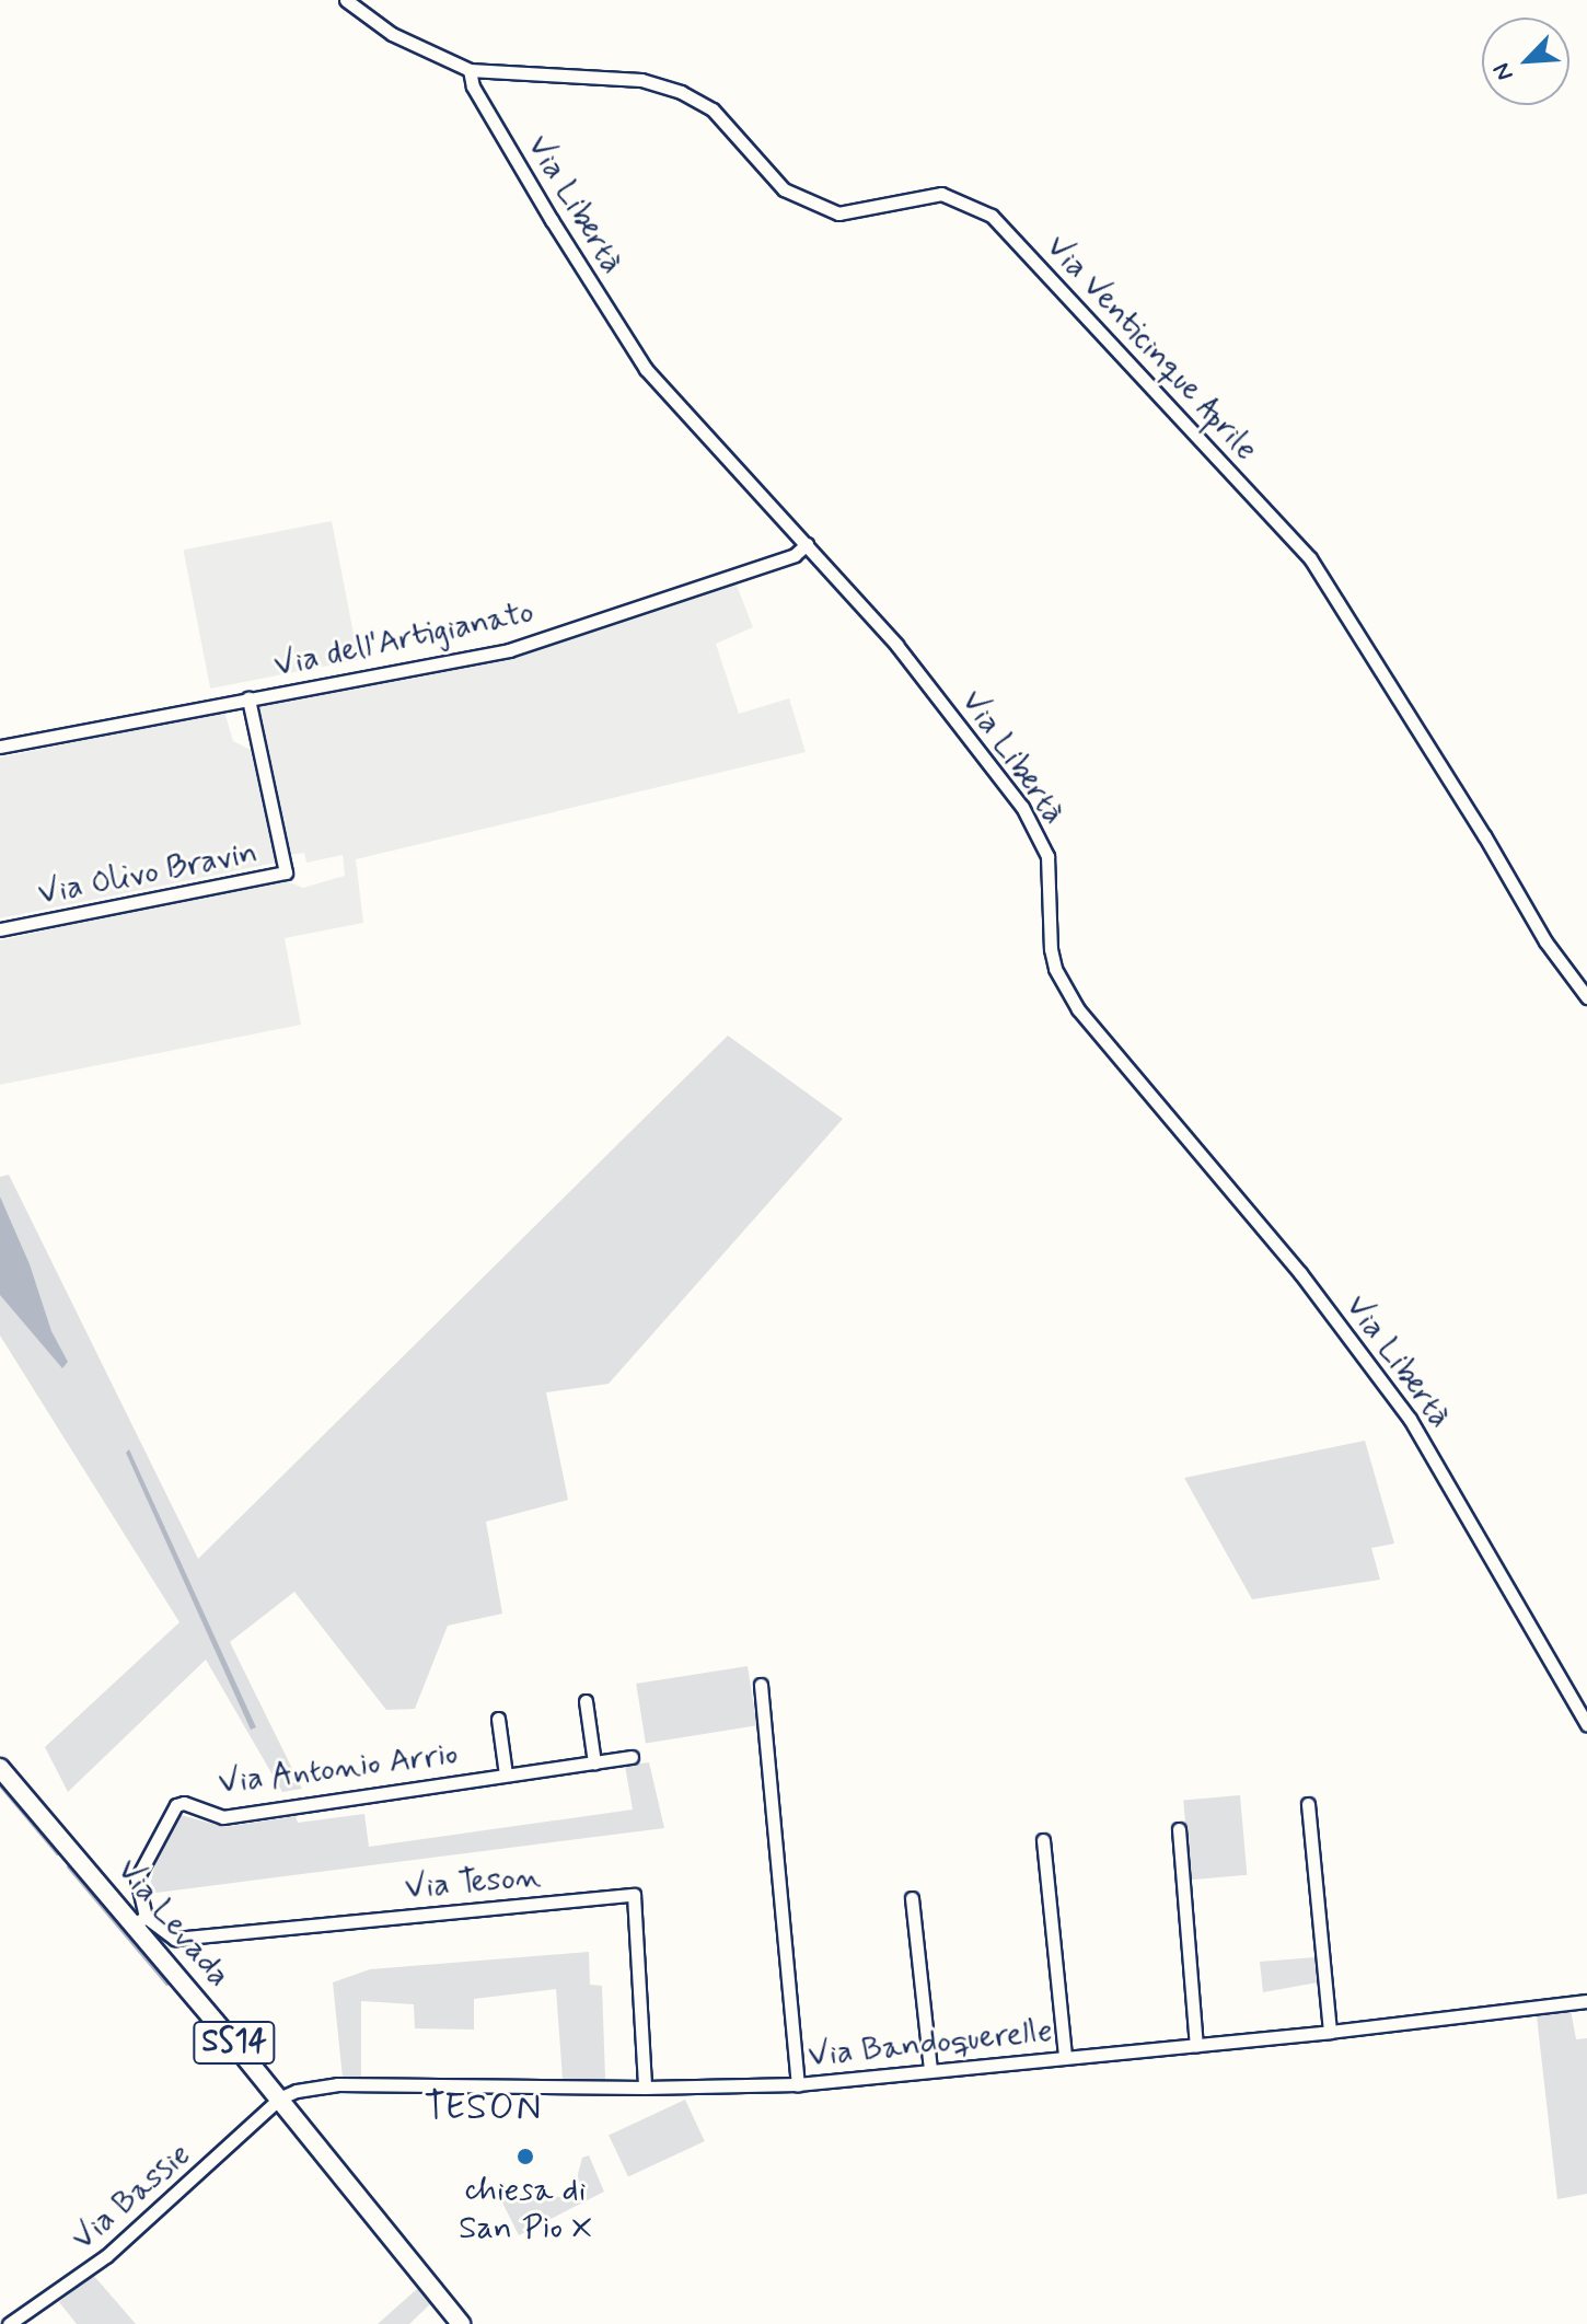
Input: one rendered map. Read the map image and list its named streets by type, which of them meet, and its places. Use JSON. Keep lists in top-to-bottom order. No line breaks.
{"streets":{"main road":["Via Levada","SS14"],"street":["Via Libertà","Via Venticinque Aprile","Via dell'Artigianato","Via Olivo Bravin","Via Antonio Arrio","Via Teson","Via Bandoquerelle","Via Bassie"]},"crossings":[["Via Libertà","Via Venticinque Aprile"],["Via Libertà","Via dell'Artigianato"],["Via dell'Artigianato","Via Olivo Bravin"],["Via Antonio Arrio","Via Teson"],["Via Antonio Arrio","Via Levada"],["Via Teson","Via Levada"],["Via Teson","Via Bandoquerelle"],["Via Levada","Via Bandoquerelle"],["Via Levada","Via Bassie"],["Via Bandoquerelle","Via Bassie"]],"districts":["TESON"],"places":["chiesa di San Pio X"],"north":"bottom left"}
